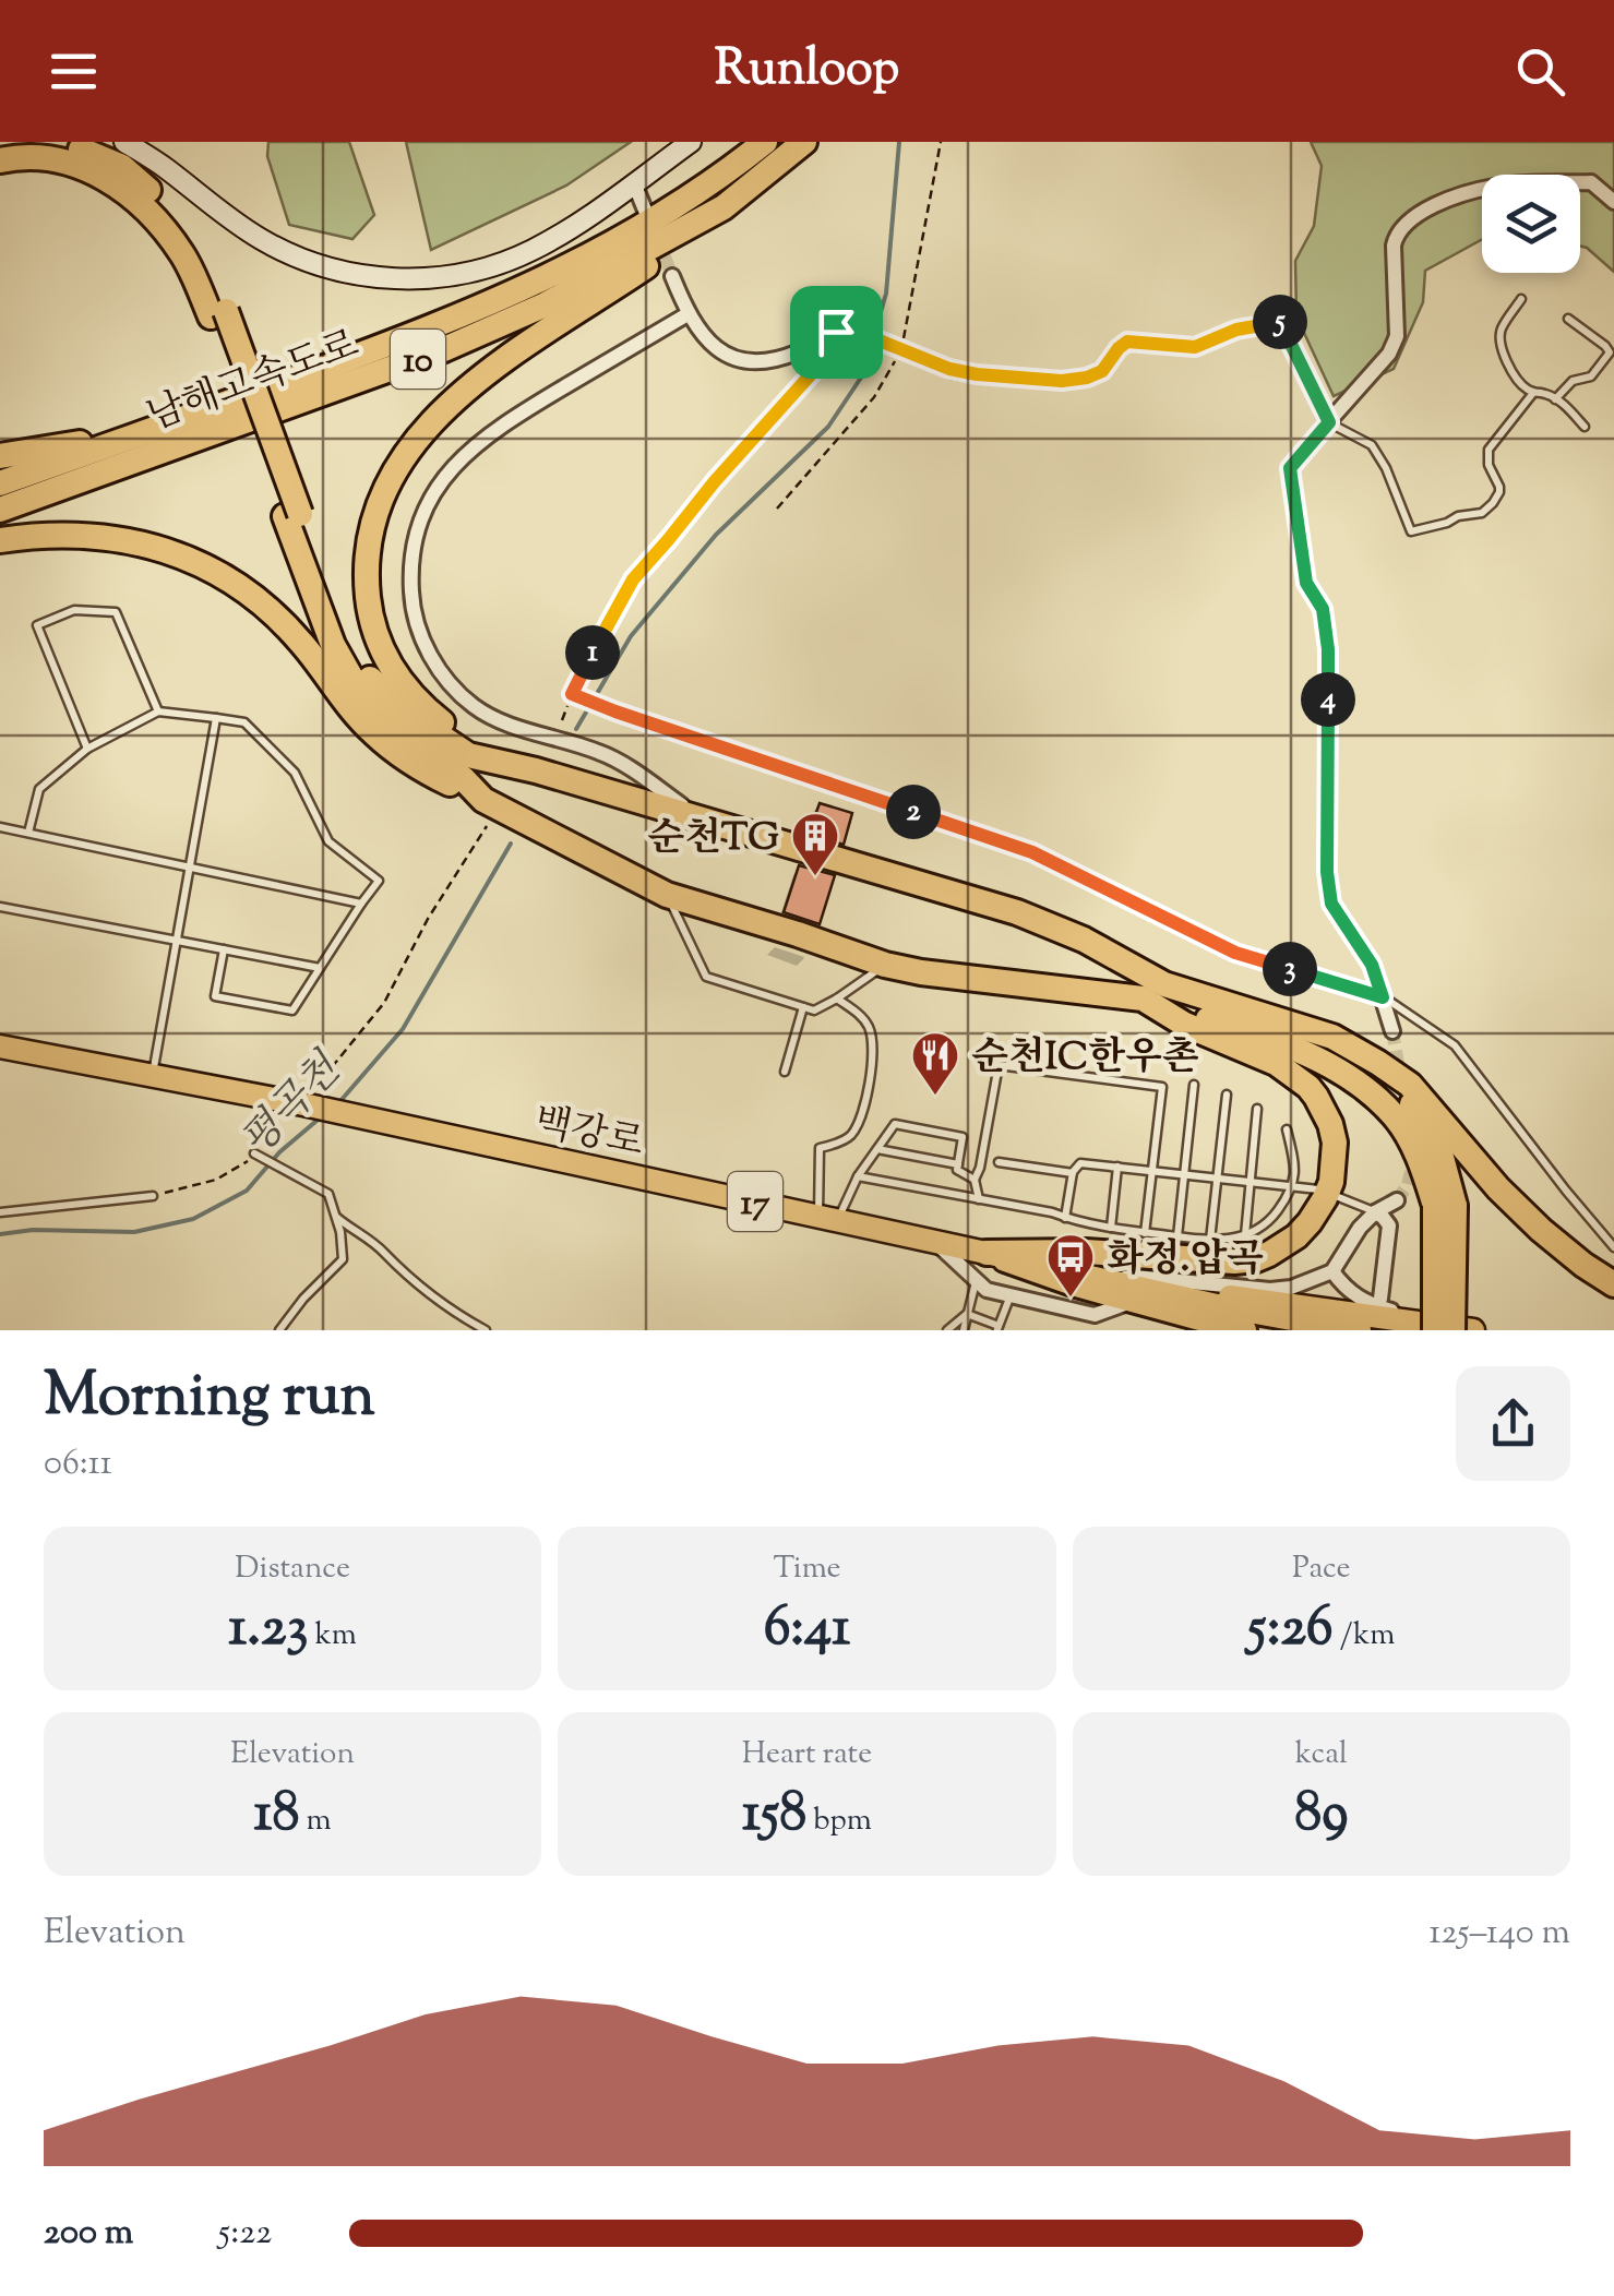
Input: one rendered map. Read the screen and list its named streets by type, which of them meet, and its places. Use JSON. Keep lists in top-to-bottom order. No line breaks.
{"streets":{"highway":["10","남해고속도로","17"],"main road":["백강로"]},"crossings":[["백강로","17"]],"water":["평곡천"],"places":{"building":["순천TG"],"restaurant":["순천IC한우촌"],"bus stop":["화정.압곡"]},"page":{"header":"Runloop","pins":["5","1","4","2","3"],"heading":["Morning run","06:11"],"stats":[["Distance","1.23 km"],["Time","6:41"],["Pace","5:26 /km"],["Elevation","18 m"],["Heart rate","158 bpm"],["kcal","89"]],"chart":["Elevation","125–140 m"],"list":[{"name":"200 m","note":"5:22"}]}}
